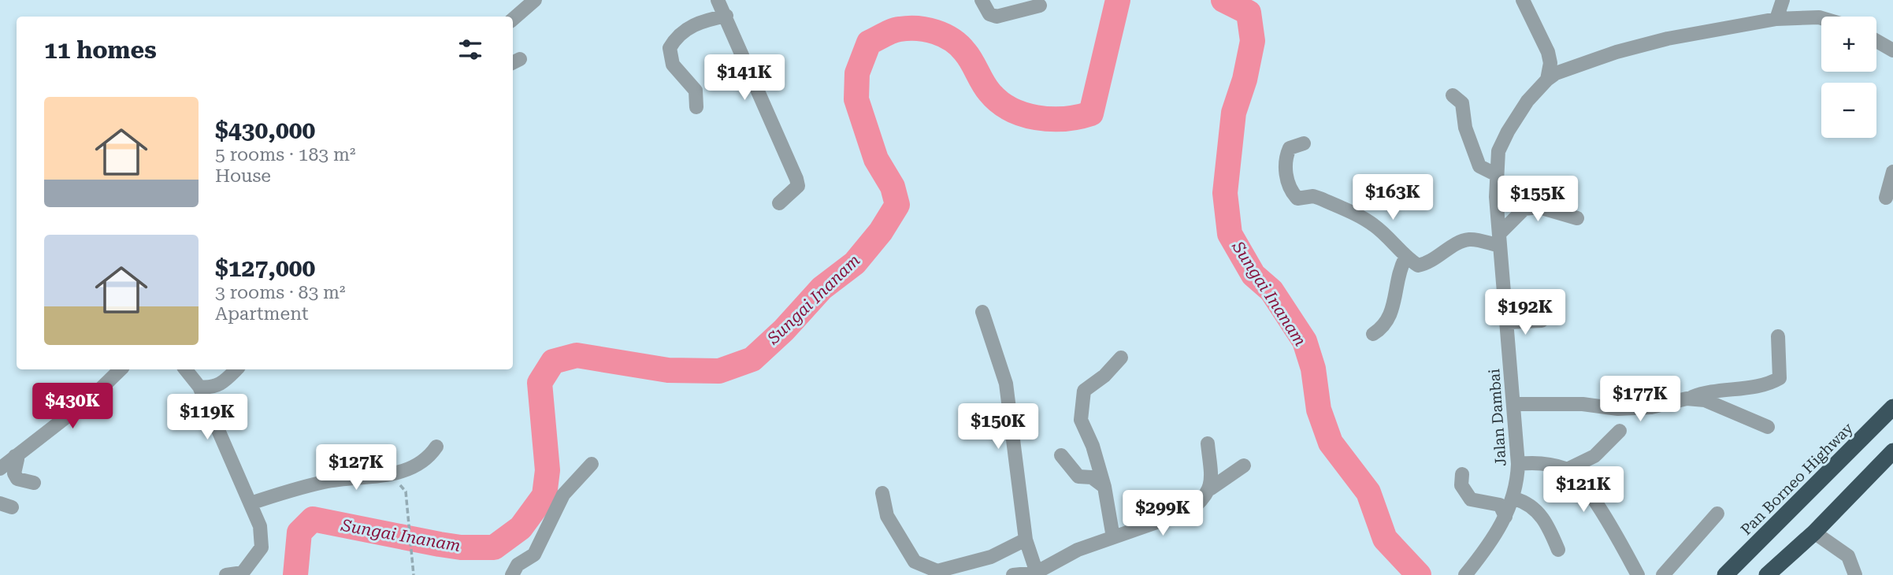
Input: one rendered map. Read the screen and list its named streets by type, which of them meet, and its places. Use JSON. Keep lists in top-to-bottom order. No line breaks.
{"streets":{"highway":["Pan Borneo Highway"],"street":["Jalan Dambai"]},"water":["Sungai Inanam"],"page":{"map_buttons":["+","−"],"heading":"11 homes","price":["$141K","$163K","$155K","$192K","$177K","$430K","$119K","$150K","$127K","$121K","$299K"],"list":[{"name":"$430,000","note":"5 rooms · 183 m² · House"},{"name":"$127,000","note":"3 rooms · 83 m² · Apartment"}]}}
